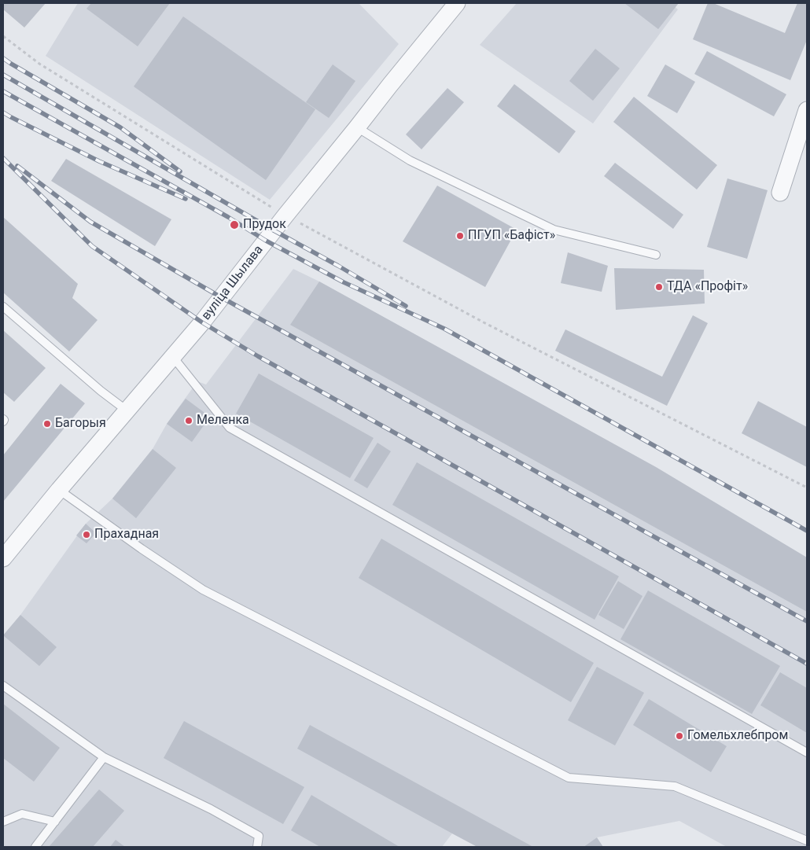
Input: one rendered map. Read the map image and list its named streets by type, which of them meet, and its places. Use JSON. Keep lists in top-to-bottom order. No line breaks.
{"streets":{"street":["вуліца Шылава"]},"places":["Прудок","ПГУП «Бафіст»","ТДА «Профіт»","Меленка","Багорыя","Прахадная","Гомельхлебпром"]}
